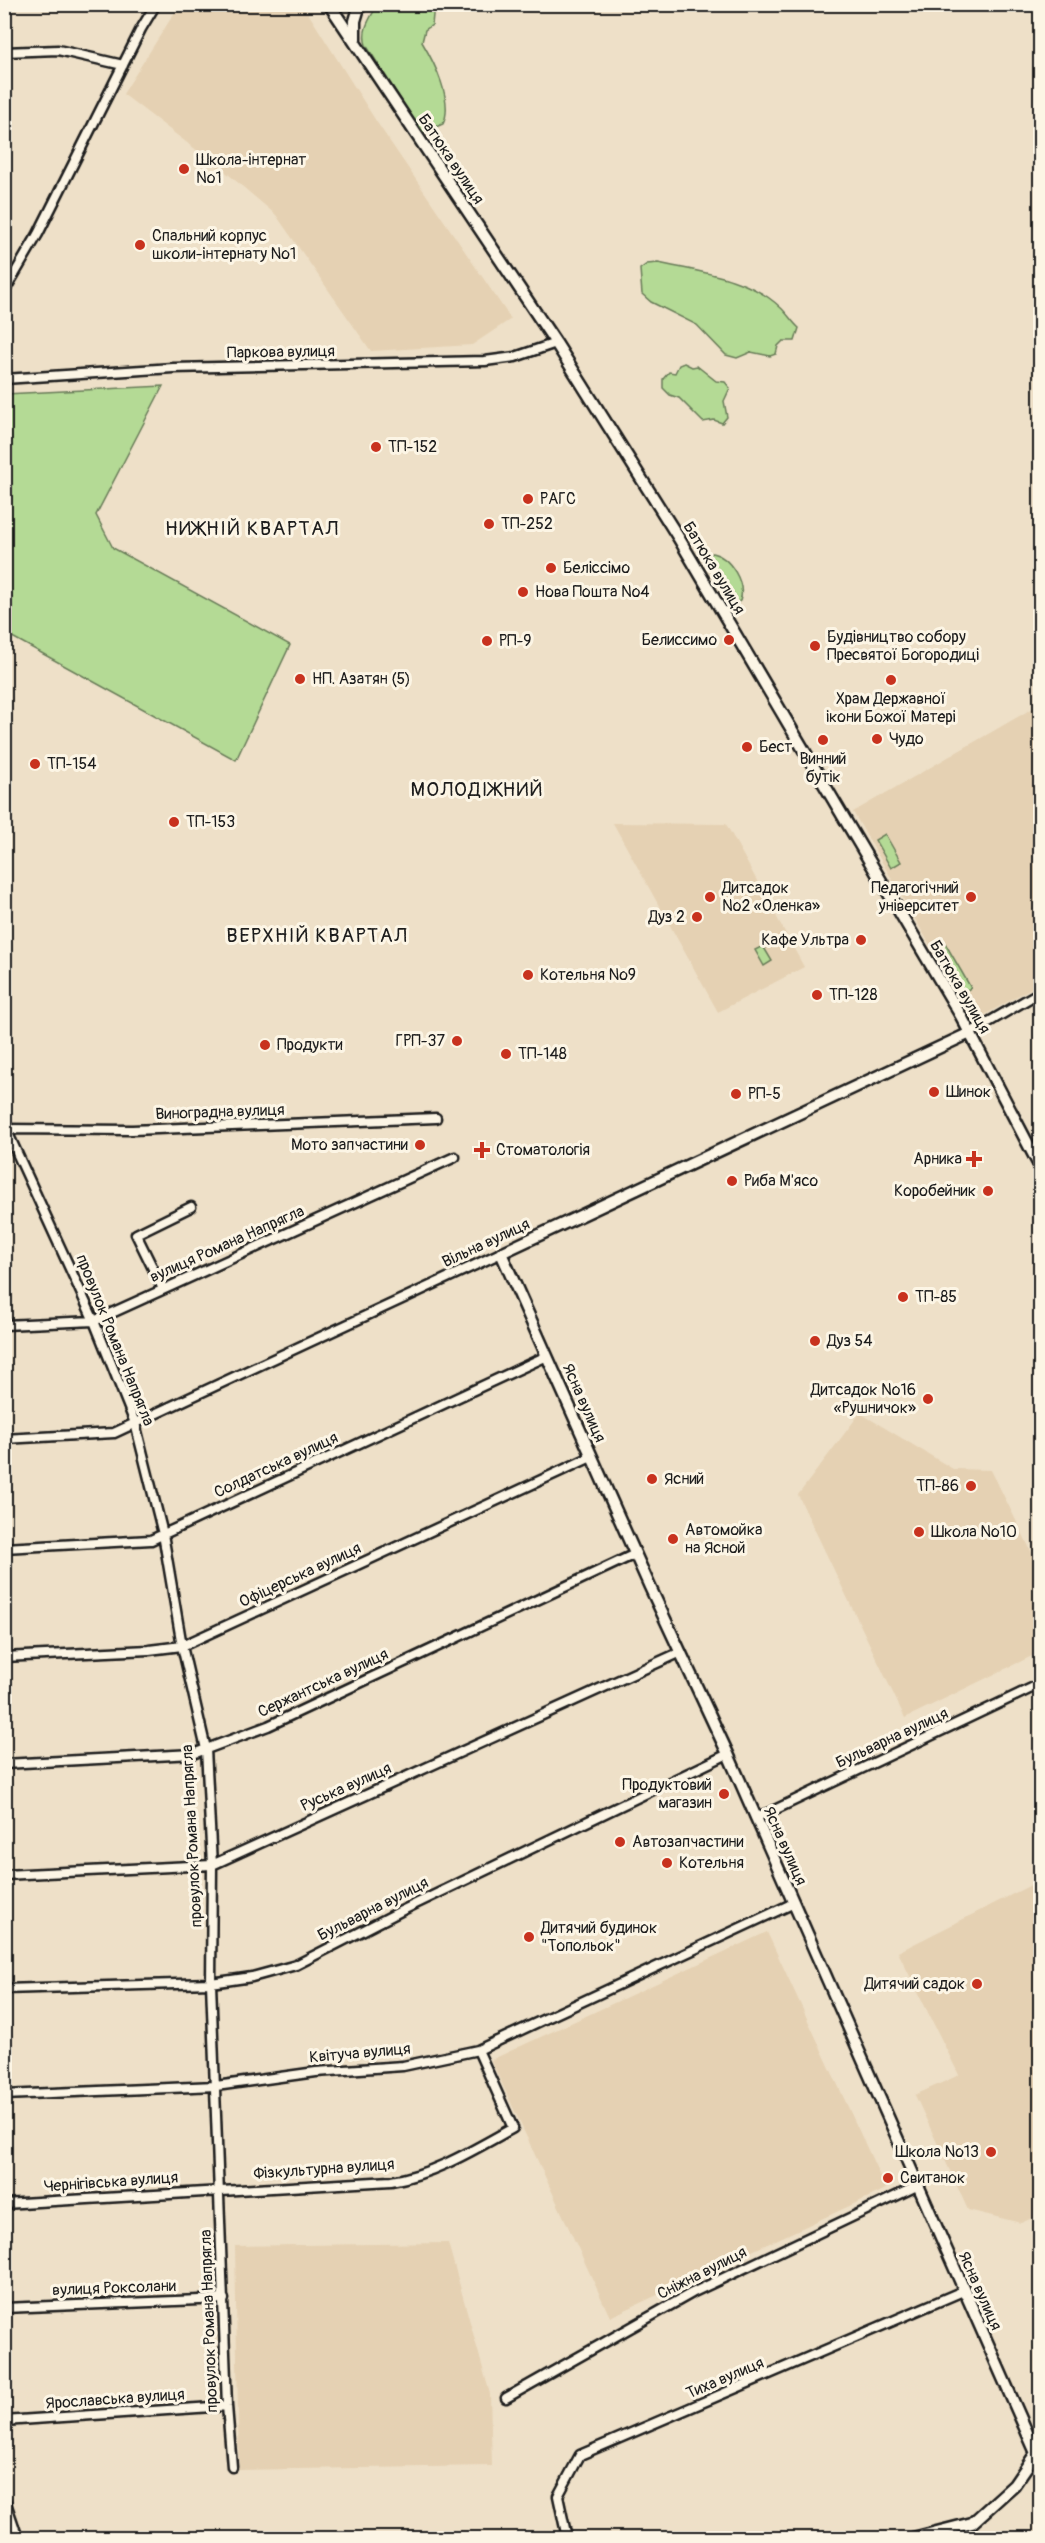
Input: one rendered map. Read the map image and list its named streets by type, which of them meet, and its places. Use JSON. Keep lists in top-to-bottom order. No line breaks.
{"streets":{"street":["Батюка вулиця","Паркова вулиця","Виноградна вулиця","Вільна вулиця","вулиця Романа Напрягла","провулок Романа Напрягла","Ясна вулиця","Солдатська вулиця","Офіцерська вулиця","Сержантська вулиця","Бульварна вулиця","Руська вулиця","Квітуча вулиця","Фізкультурна вулиця","Чернігівська вулиця","Сніжна вулиця","вулиця Роксолани","Тиха вулиця","Ярославська вулиця"]},"crossings":[["Батюка вулиця","Паркова вулиця"],["Батюка вулиця","Вільна вулиця"],["Виноградна вулиця","провулок Романа Напрягла"],["Вільна вулиця","провулок Романа Напрягла"],["Вільна вулиця","Ясна вулиця"],["вулиця Романа Напрягла","провулок Романа Напрягла"],["провулок Романа Напрягла","Солдатська вулиця"],["провулок Романа Напрягла","Офіцерська вулиця"],["провулок Романа Напрягла","Сержантська вулиця"],["провулок Романа Напрягла","Бульварна вулиця"],["провулок Романа Напрягла","Руська вулиця"],["провулок Романа Напрягла","Квітуча вулиця"],["провулок Романа Напрягла","Фізкультурна вулиця"],["провулок Романа Напрягла","Чернігівська вулиця"],["провулок Романа Напрягла","вулиця Роксолани"],["провулок Романа Напрягла","Ярославська вулиця"],["Ясна вулиця","Солдатська вулиця"],["Ясна вулиця","Офіцерська вулиця"],["Ясна вулиця","Сержантська вулиця"],["Ясна вулиця","Бульварна вулиця"],["Ясна вулиця","Руська вулиця"],["Ясна вулиця","Квітуча вулиця"],["Ясна вулиця","Сніжна вулиця"],["Ясна вулиця","Тиха вулиця"],["Квітуча вулиця","Фізкультурна вулиця"],["Фізкультурна вулиця","Чернігівська вулиця"]],"districts":["НИЖНІЙ КВАРТАЛ","МОЛОДІЖНИЙ","ВЕРХНІЙ КВАРТАЛ"],"places":{"other":["Школа-інтернат №1","Спальний корпус школи-інтернату №1","ТП-152","РАГС","ТП-252","Беліссімо","Нова Пошта №4","Белиссимо","РП-9","Будівництво собору Пресвятої Богородиці","НП. Азатян (5)","Храм Державної ікони Божої Матері","Чудо","Винний бутік","Бест","ТП-154","ТП-153","Дитсадок №2 «Оленка»","Педагогічний університет","Дуз 2","Кафе Ультра","Котельня №9","ТП-128","ГРП-37","Продукти","ТП-148","Шинок","РП-5","Мото запчастини","Риба М'ясо","Коробейник","ТП-85","Дуз 54","Дитсадок №16 «Рушничок»","Ясний","ТП-86","Школа №10","Автомойка на Ясной","Продуктовий магазин","Автозапчастини","Котельня","Дитячий будинок \"Топольок\"","Дитячий садок","Школа №13","Свитанок"],"health":["Стоматологія","Арника"]}}
